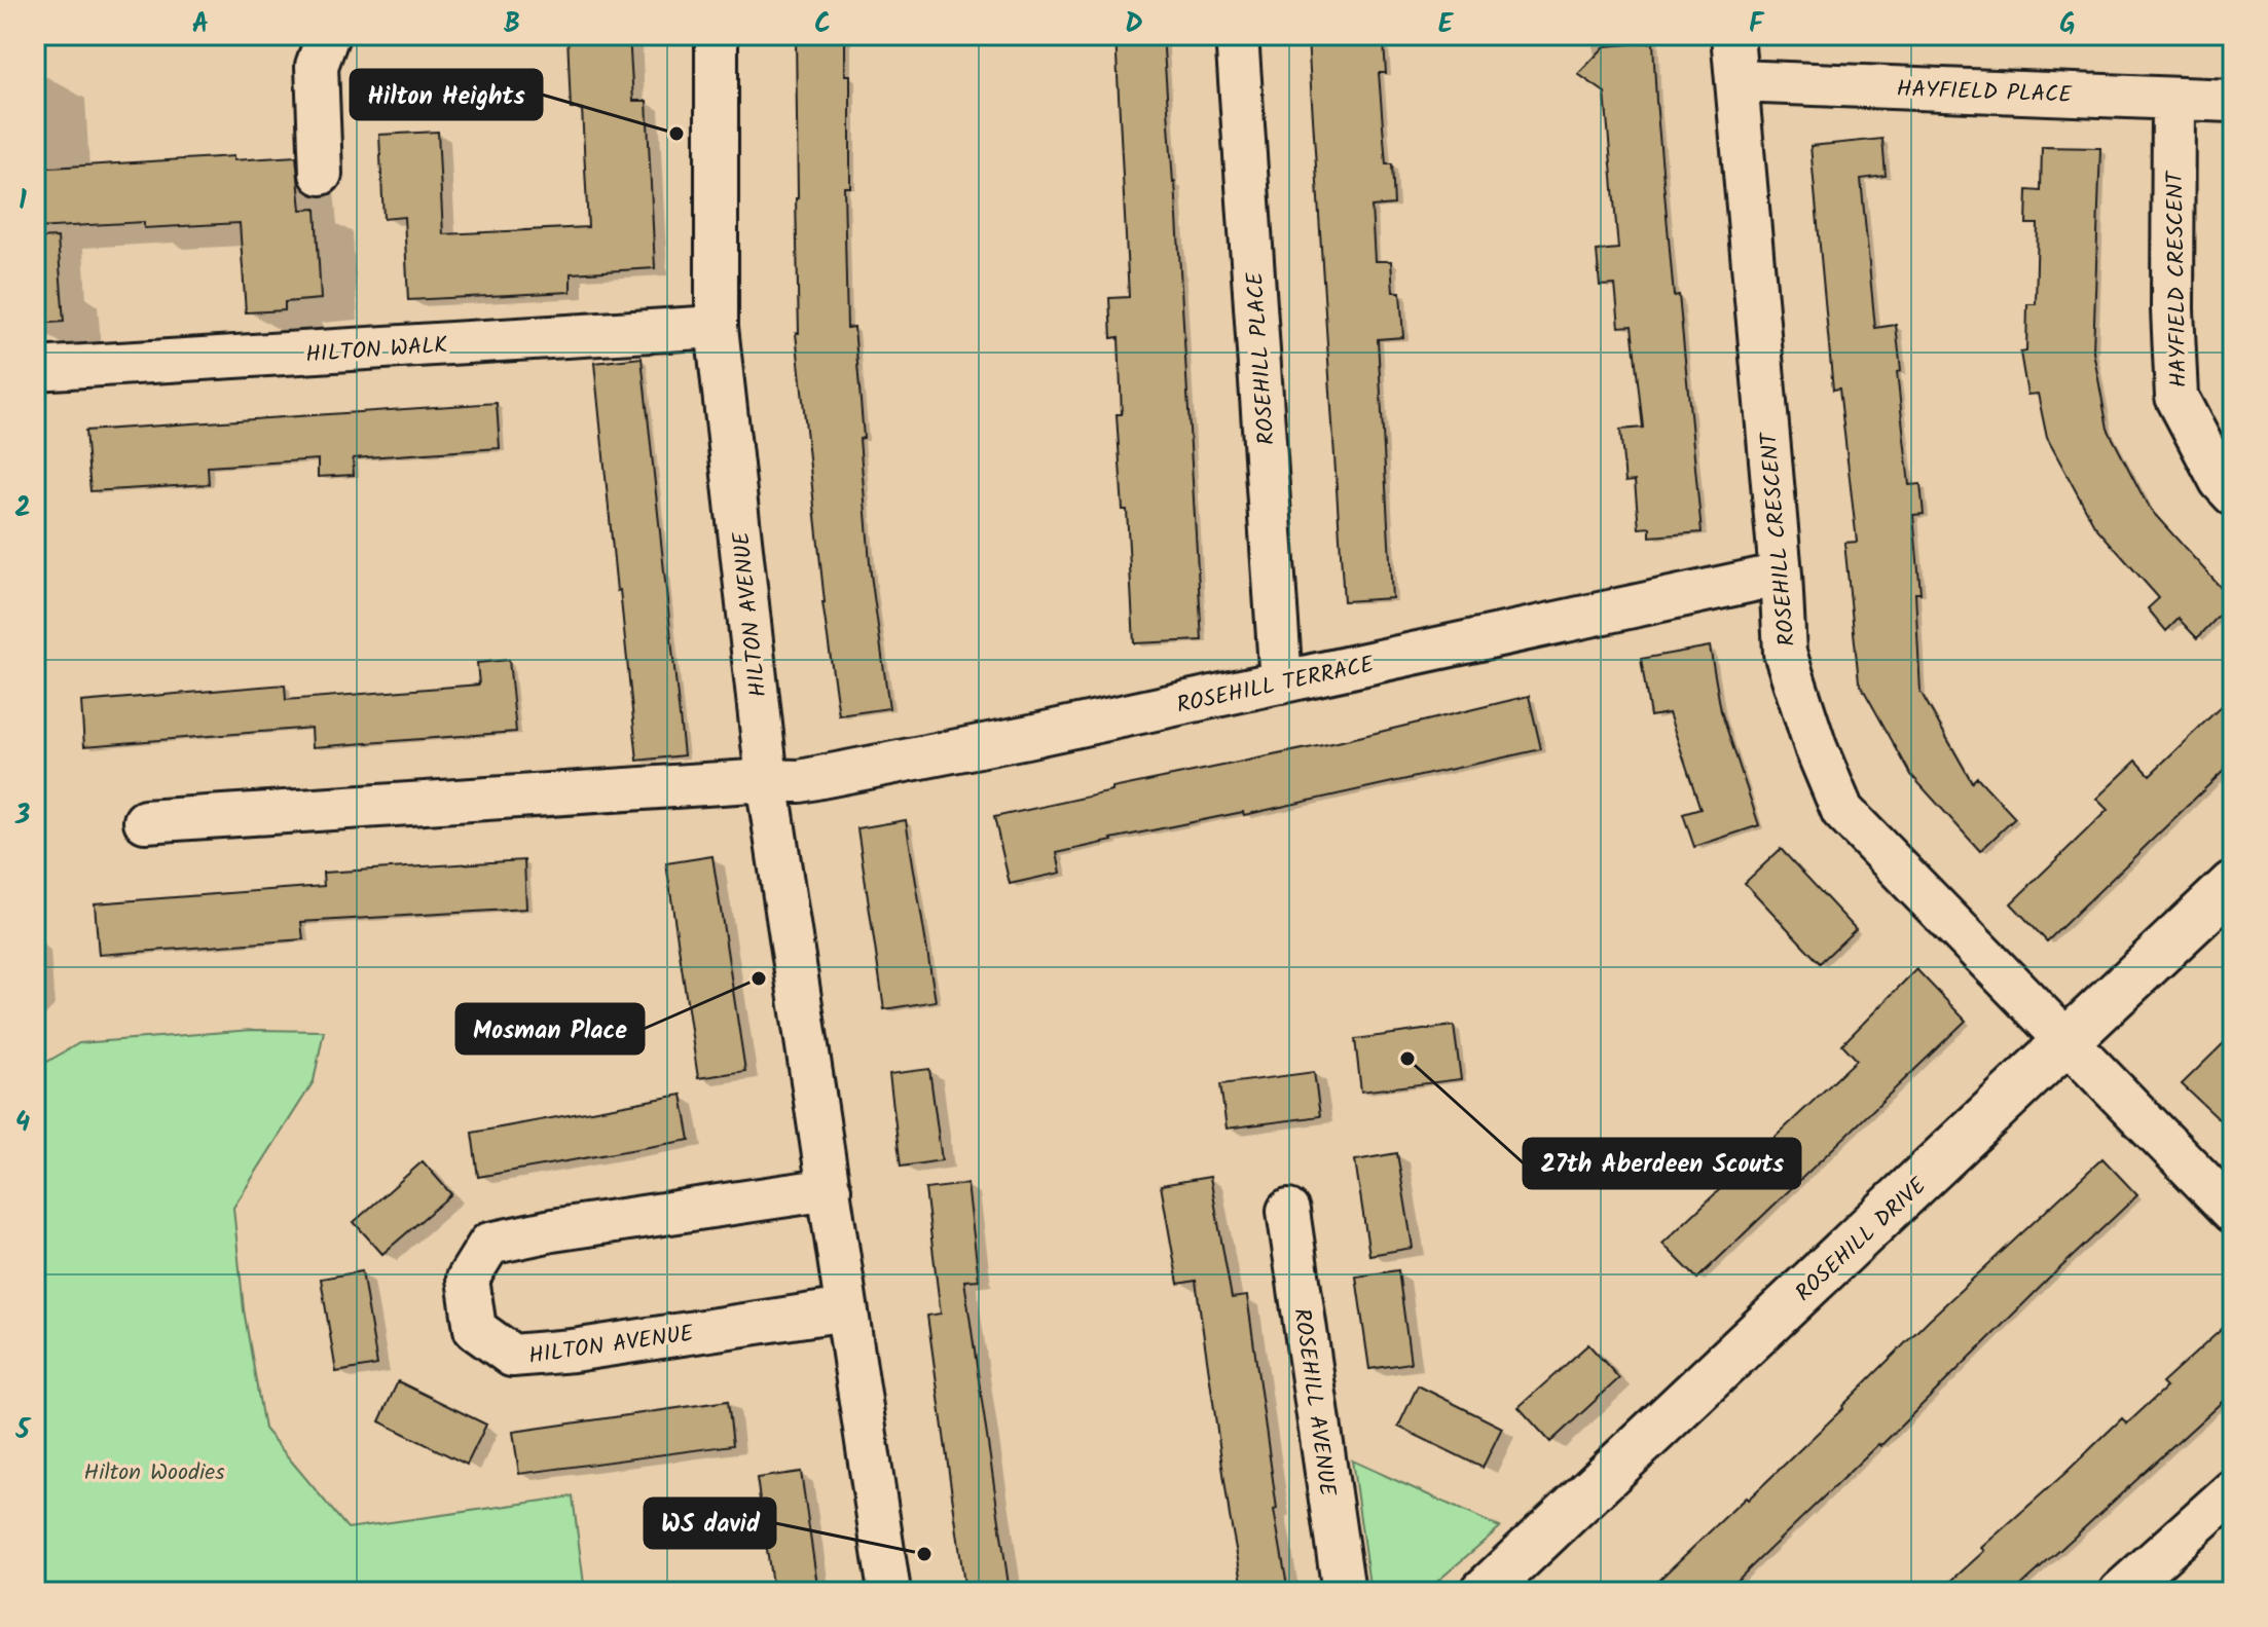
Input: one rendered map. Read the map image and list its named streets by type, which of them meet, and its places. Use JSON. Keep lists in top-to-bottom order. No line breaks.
{"streets":{"street":["HAYFIELD PLACE","HAYFIELD CRESCENT","HILTON WALK","ROSEHILL PLACE","ROSEHILL CRESCENT","HILTON AVENUE","ROSEHILL TERRACE","ROSEHILL DRIVE","ROSEHILL AVENUE"]},"crossings":[["HAYFIELD PLACE","HAYFIELD CRESCENT"],["HAYFIELD PLACE","ROSEHILL CRESCENT"],["HILTON WALK","HILTON AVENUE"],["ROSEHILL PLACE","ROSEHILL TERRACE"],["ROSEHILL CRESCENT","ROSEHILL TERRACE"],["ROSEHILL CRESCENT","ROSEHILL DRIVE"],["HILTON AVENUE","ROSEHILL TERRACE"]],"parks":["Hilton Woodies"],"places":["Hilton Heights","Mosman Place","27th Aberdeen Scouts","WS david"],"grid":{"columns":["A","B","C","D","E","F","G"],"rows":["1","2","3","4","5"]}}
